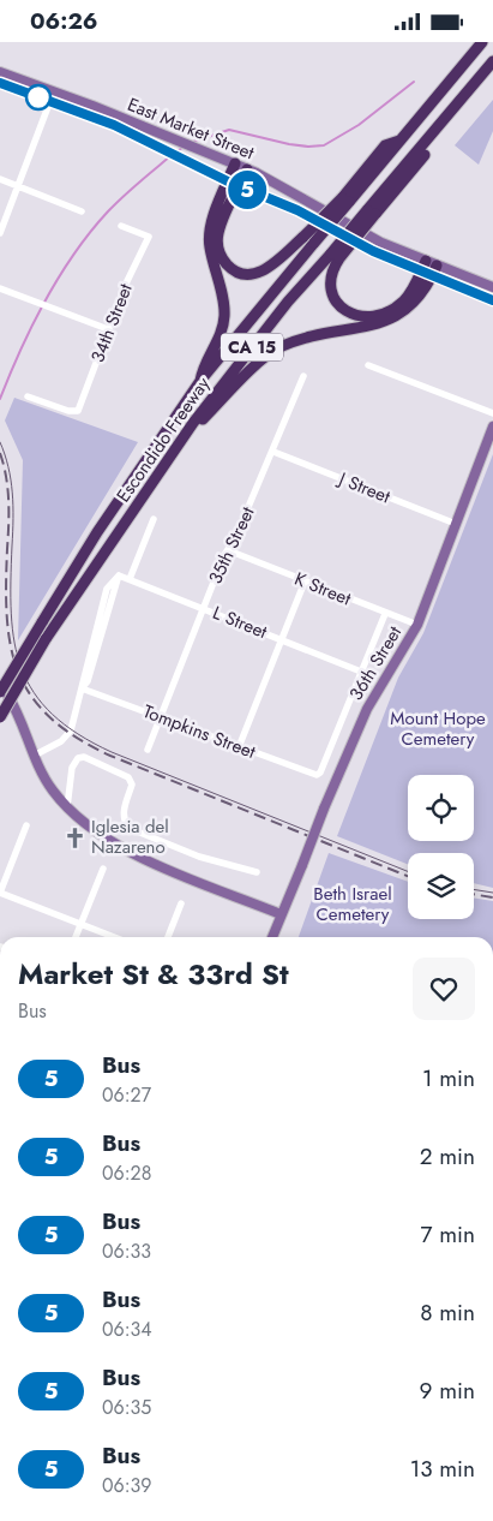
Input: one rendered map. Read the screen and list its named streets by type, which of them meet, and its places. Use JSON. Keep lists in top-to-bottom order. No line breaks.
{"streets":{"highway":["CA 15","Escondido Freeway"],"main road":["East Market Street","36th Street"],"street":["34th Street","J Street","35th Street","K Street","L Street","Tompkins Street"]},"crossings":[["J Street","35th Street"],["J Street","36th Street"],["35th Street","K Street"],["35th Street","L Street"],["35th Street","Tompkins Street"],["K Street","36th Street"],["L Street","36th Street"],["L Street","Tompkins Street"],["36th Street","Tompkins Street"]],"parks":["Mount Hope Cemetery","Beth Israel Cemetery"],"places":{"church":["Iglesia del Nazareno"]},"lines":["bus line 5"],"page":{"status":"06:26","on_map":"5","heading":["Market St & 33rd St","Bus"],"list":[{"mark":"5","name":"Bus","note":"06:27","value":"1 min"},{"mark":"5","name":"Bus","note":"06:28","value":"2 min"},{"mark":"5","name":"Bus","note":"06:33","value":"7 min"},{"mark":"5","name":"Bus","note":"06:34","value":"8 min"},{"mark":"5","name":"Bus","note":"06:35","value":"9 min"},{"mark":"5","name":"Bus","note":"06:39","value":"13 min"}]}}
